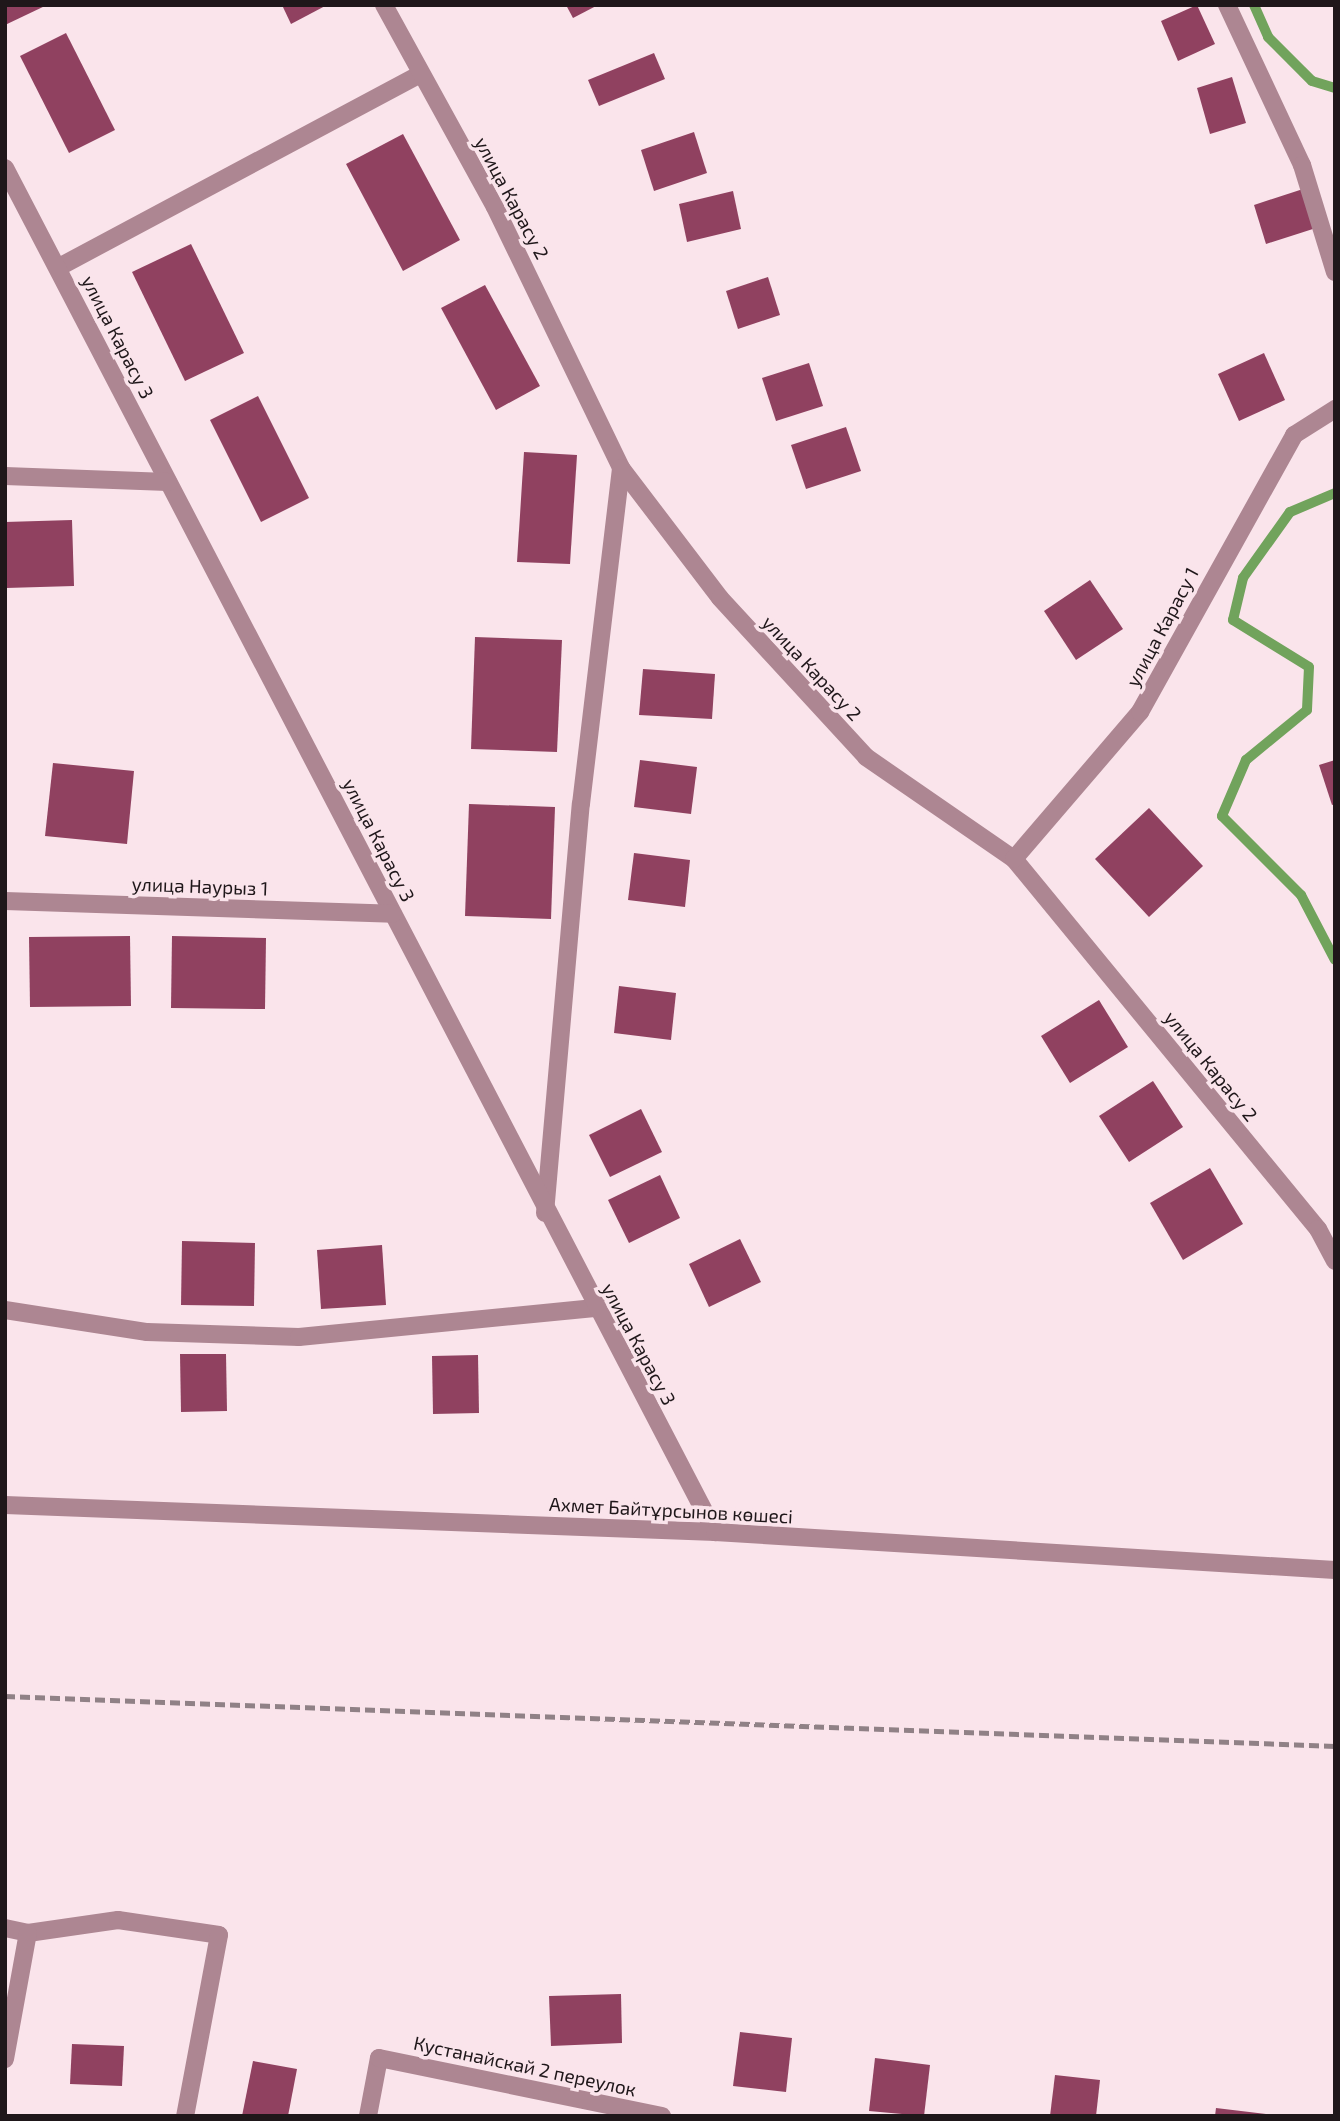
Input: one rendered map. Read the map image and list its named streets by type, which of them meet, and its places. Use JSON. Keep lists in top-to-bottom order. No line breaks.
{"streets":{"street":["улица Карасу 2","улица Карасу 3","улица Карасу 1","улица Наурыз 1","Ахмет Байтұрсынов көшесі","Кустанайскай 2 переулок"]},"crossings":[["улица Карасу 2","улица Карасу 1"],["улица Карасу 3","улица Наурыз 1"],["улица Карасу 3","Ахмет Байтұрсынов көшесі"]]}
